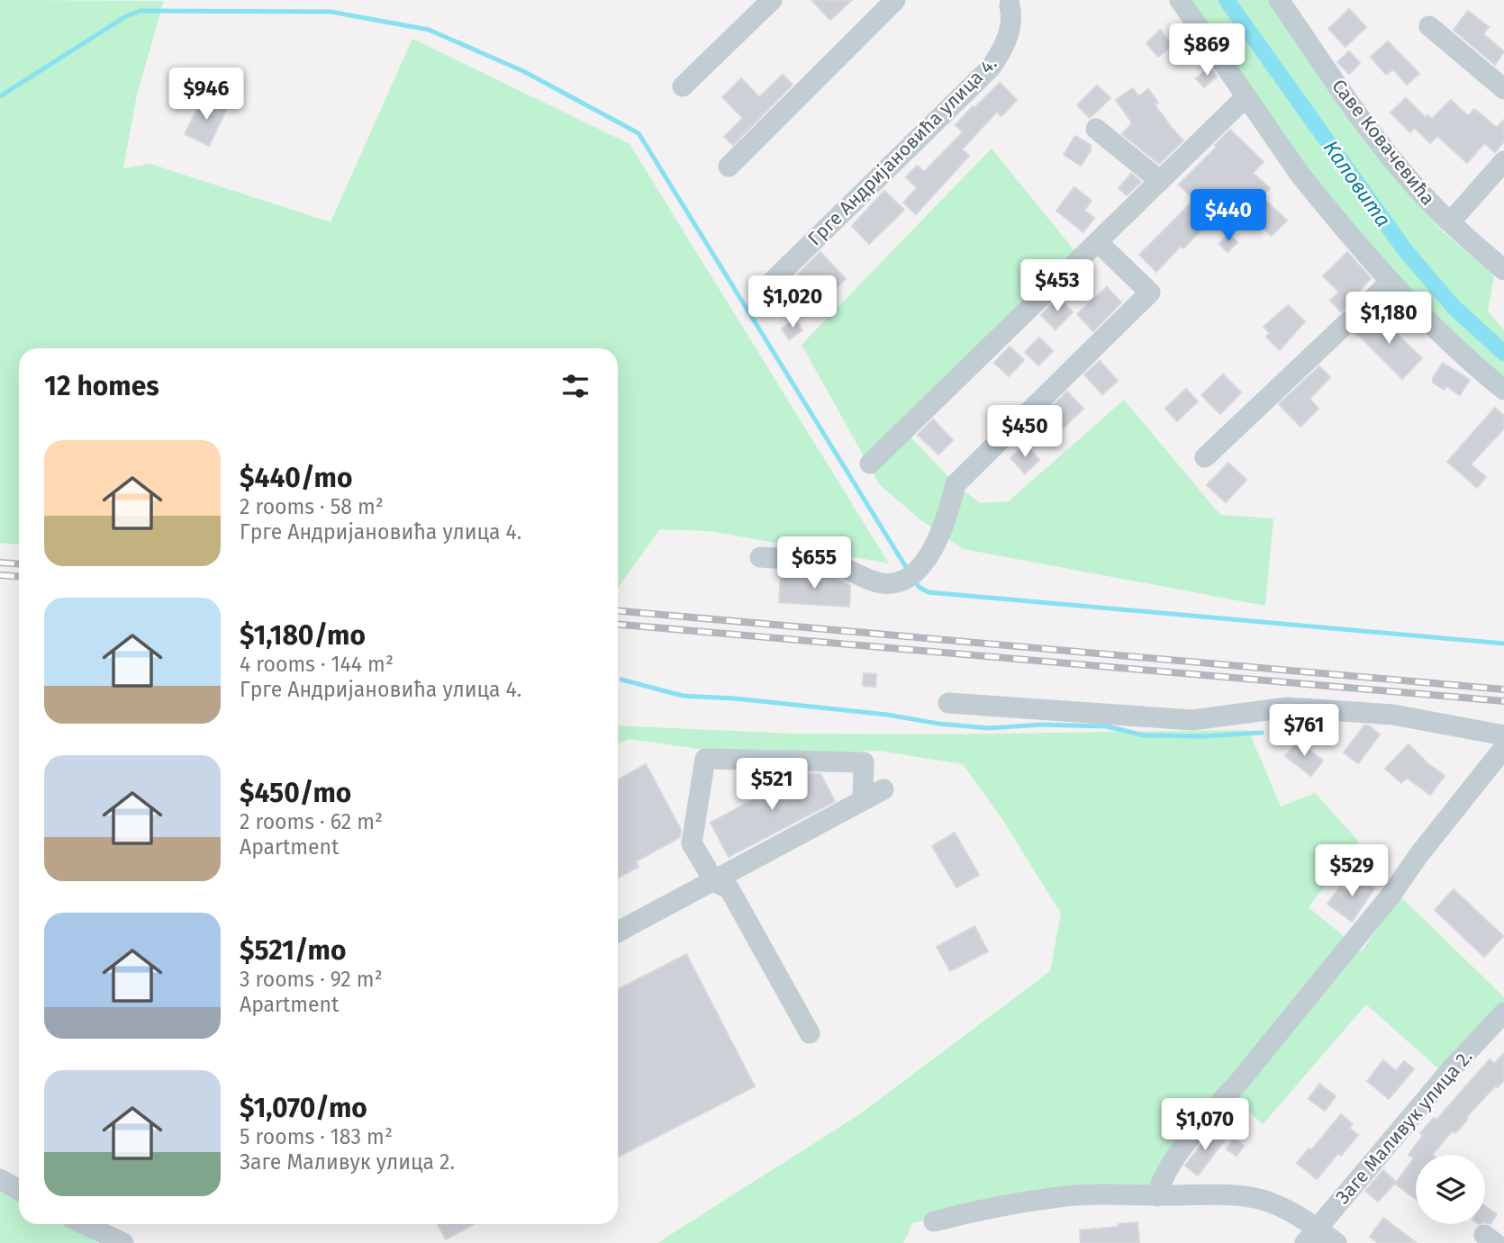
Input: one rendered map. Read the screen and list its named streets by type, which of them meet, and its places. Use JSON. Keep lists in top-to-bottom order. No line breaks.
{"streets":{"street":["Саве Ковачевића","Грге Андријановића улица 4.","Заге Маливук улица 2."]},"water":["Каловита"],"page":{"price":["$869","$946","$440","$453","$1,020","$1,180","$450","$655","$761","$521","$529","$1,070"],"heading":"12 homes","list":[{"name":"$440/mo","note":"2 rooms · 58 m² · Грге Андријановића улица 4."},{"name":"$1,180/mo","note":"4 rooms · 144 m² · Грге Андријановића улица 4."},{"name":"$450/mo","note":"2 rooms · 62 m² · Apartment"},{"name":"$521/mo","note":"3 rooms · 92 m² · Apartment"},{"name":"$1,070/mo","note":"5 rooms · 183 m² · Заге Маливук улица 2."}]}}
